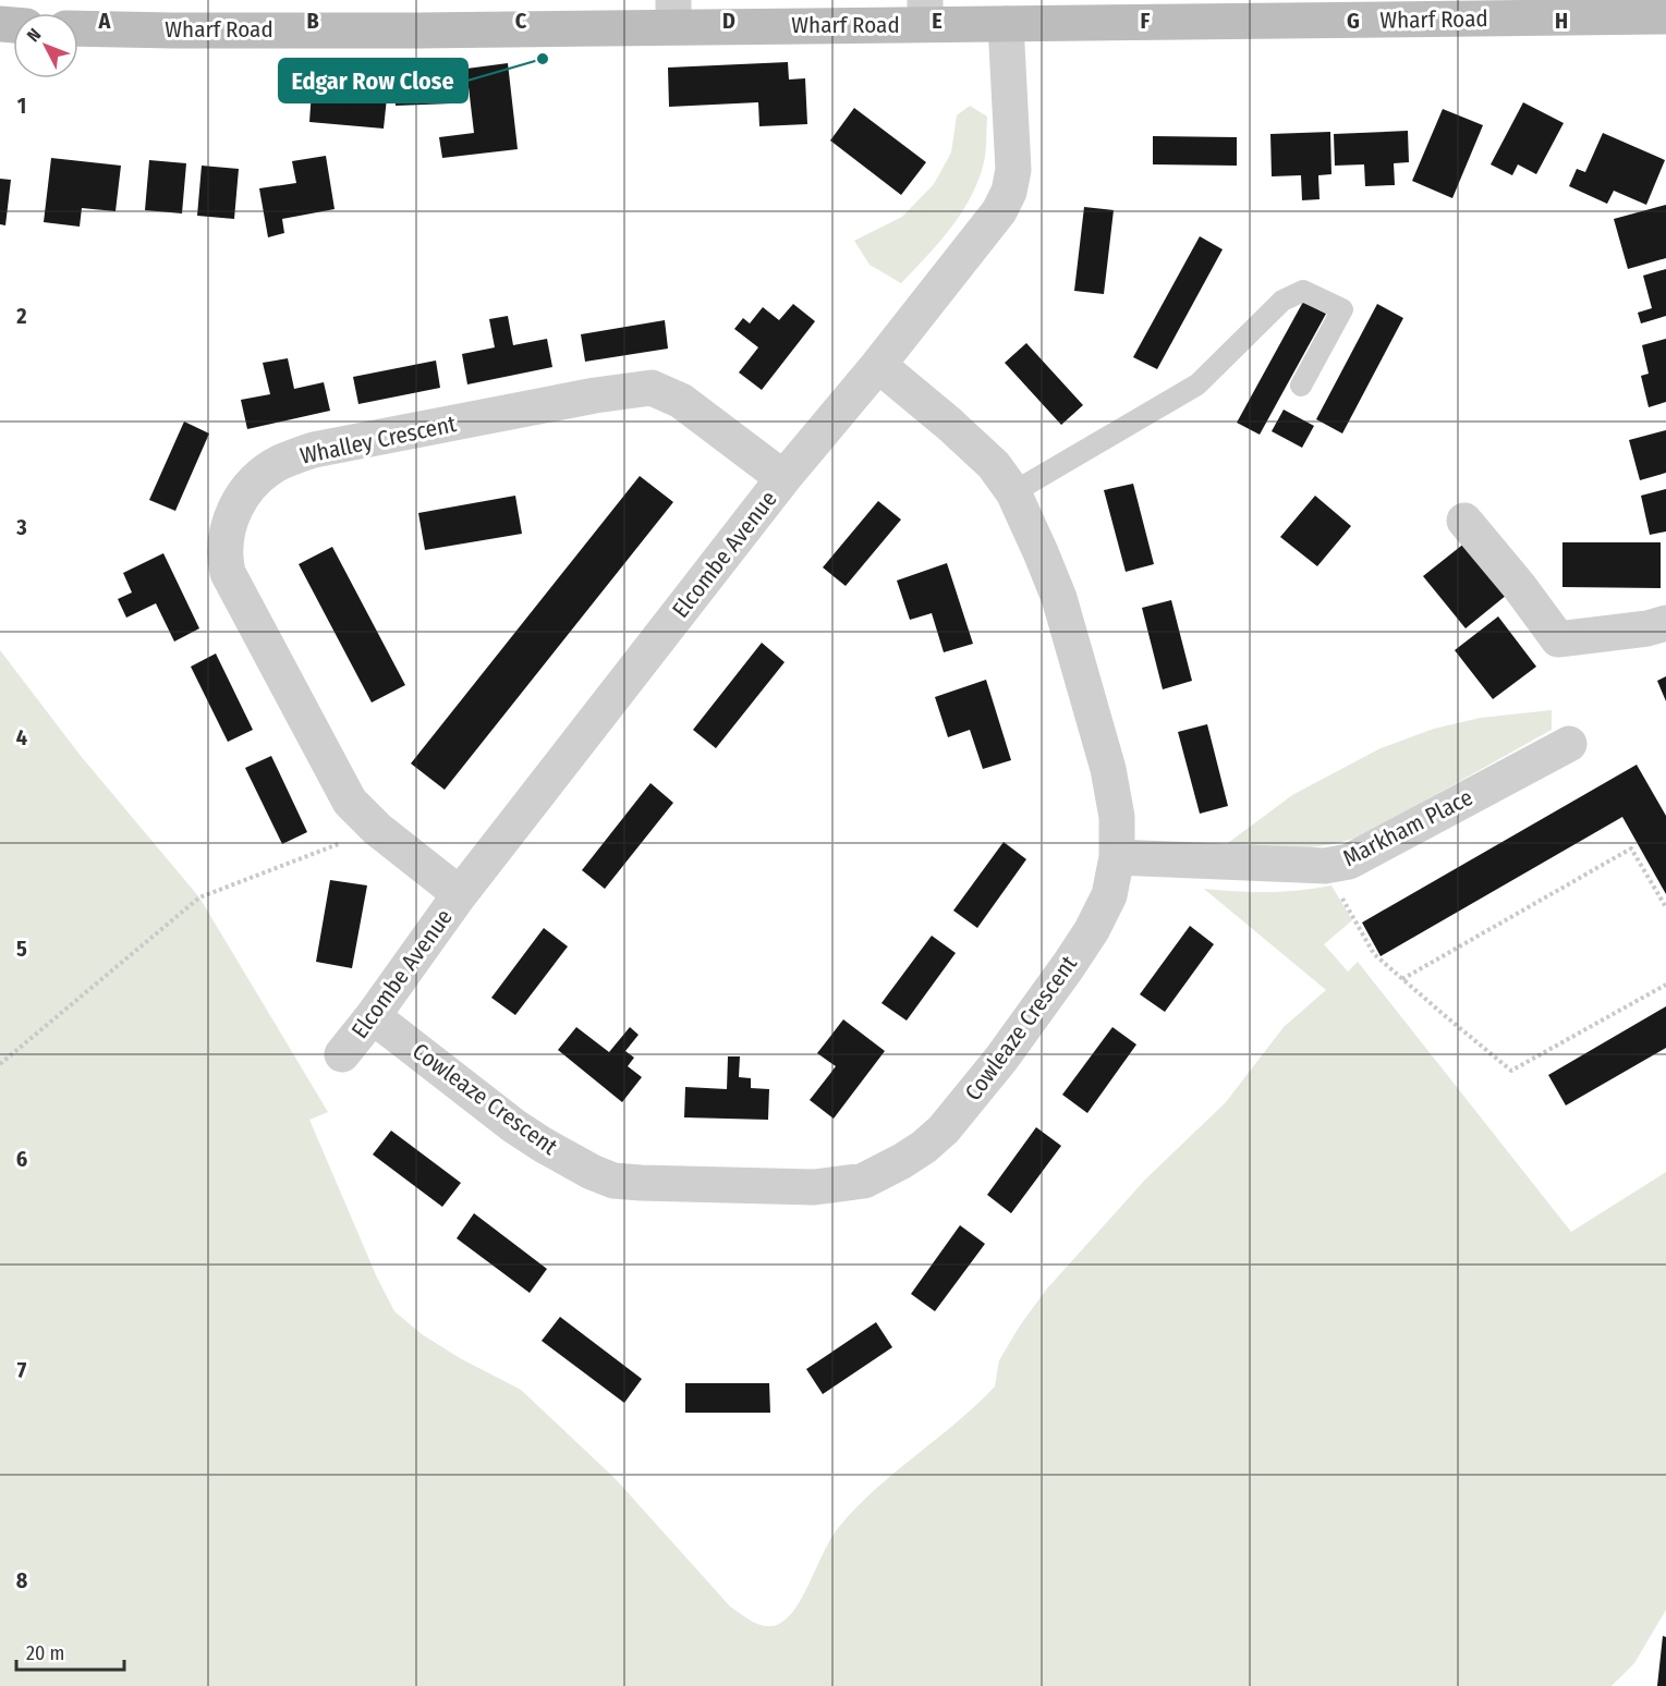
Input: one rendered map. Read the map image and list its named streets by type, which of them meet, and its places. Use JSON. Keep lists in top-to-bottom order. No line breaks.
{"streets":{"main road":["Wharf Road"],"street":["Whalley Crescent","Elcombe Avenue","Markham Place","Cowleaze Crescent"]},"crossings":[["Wharf Road","Elcombe Avenue"],["Whalley Crescent","Elcombe Avenue"],["Elcombe Avenue","Cowleaze Crescent"],["Markham Place","Cowleaze Crescent"]],"places":["Edgar Row Close"],"scale_bar":"20 m","north":"top left","grid":{"columns":["A","B","C","D","E","F","G","H"],"rows":["1","2","3","4","5","6","7","8"]}}
